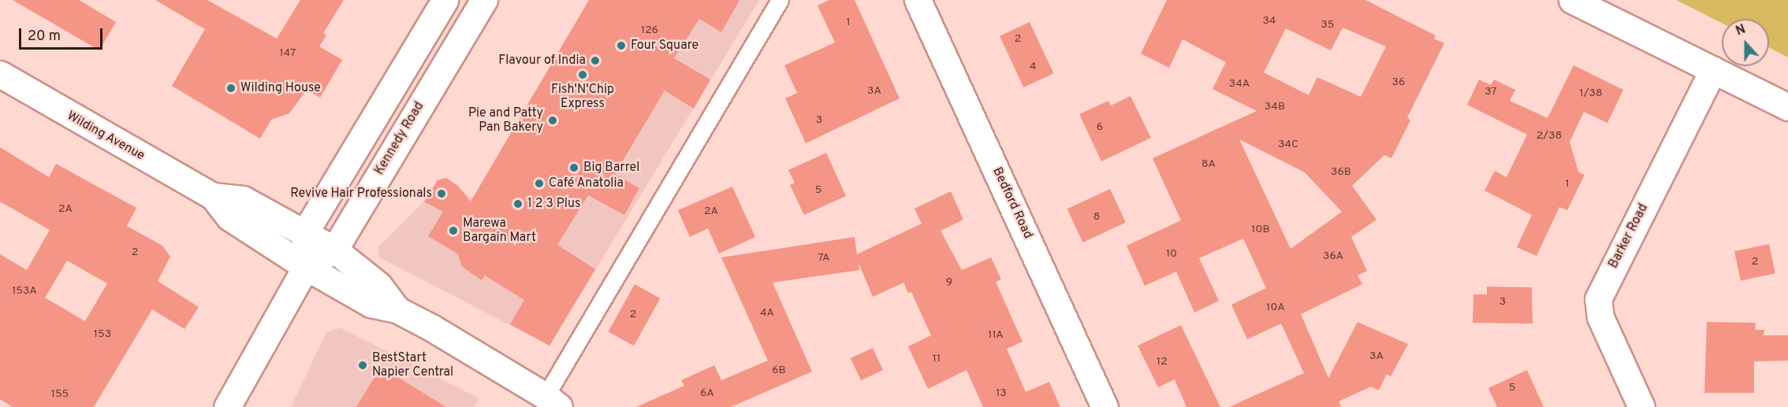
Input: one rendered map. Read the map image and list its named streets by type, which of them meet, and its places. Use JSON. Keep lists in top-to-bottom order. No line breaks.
{"streets":{"street":["Wilding Avenue","Kennedy Road","Bedford Road","Barker Road"]},"crossings":[["Wilding Avenue","Kennedy Road"]],"places":["Four Square","Flavour of India","Fish'N'Chip Express","Wilding House","Pie and Patty Pan Bakery","Big Barrel","Café Anatolia","Revive Hair Professionals","1 2 3 Plus","Marewa Bargain Mart","BestStart Napier Central"],"house_numbers":["34","1","35","126","2","147","4","36","34A","3A","37","1/38","34B","3","6","2/38","34C","8A","36B","1","5","2A","2A","8","10B","2","10","36A","7A","2","9","153A","3","10A","4A","2","153","11A","3A","11","12","6B","5","6A","13","155"],"scale_bar":"20 m","north":"top"}
